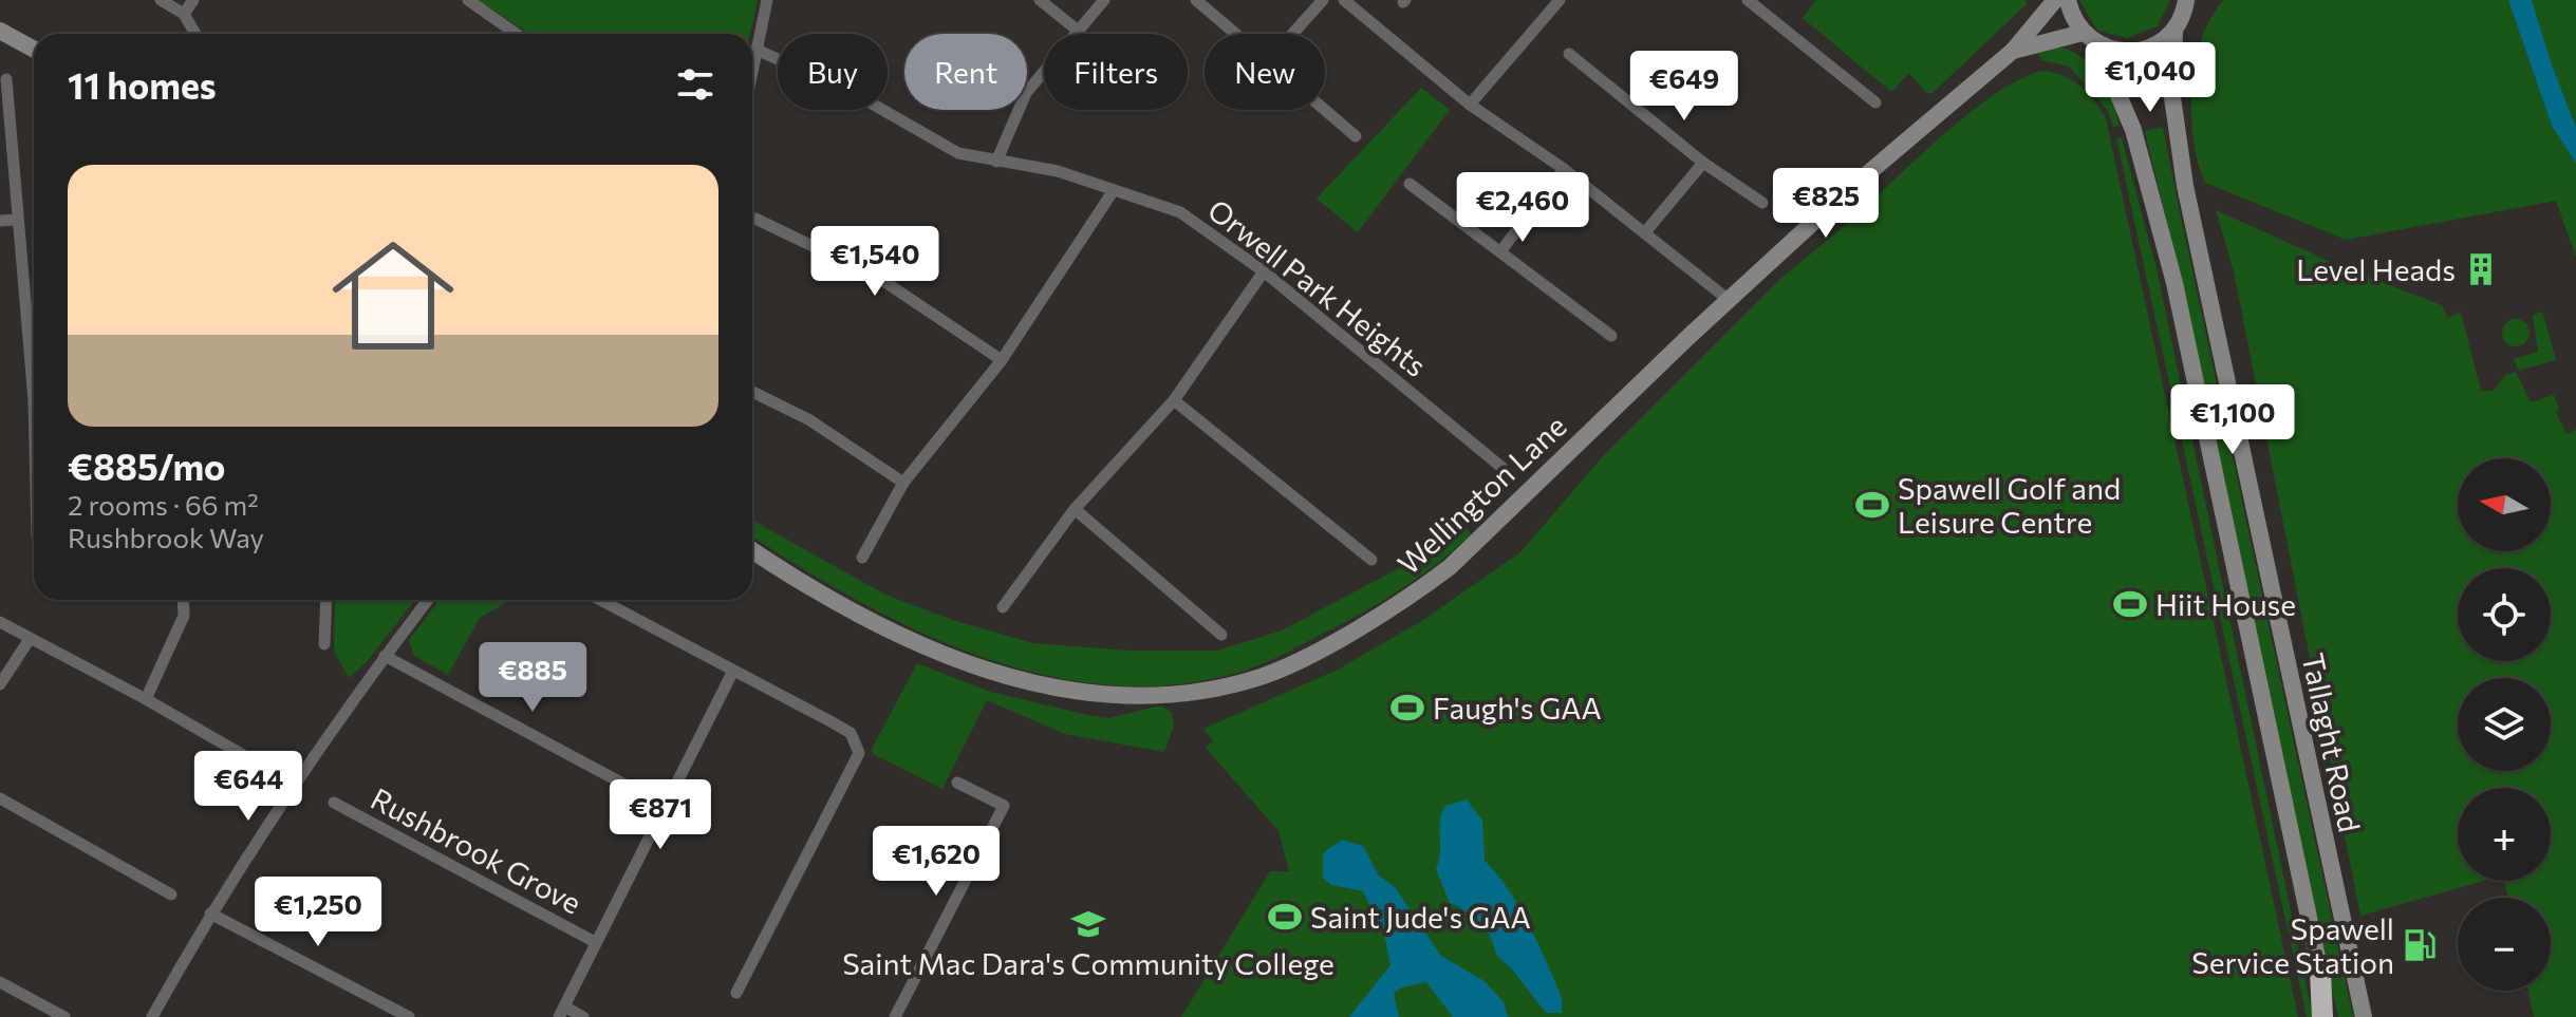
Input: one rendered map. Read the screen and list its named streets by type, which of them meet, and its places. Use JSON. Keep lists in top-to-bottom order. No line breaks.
{"streets":{"main road":["Wellington Lane","Tallaght Road"],"street":["Orwell Park Heights","Rushbrook Grove"]},"crossings":[["Wellington Lane","Tallaght Road"]],"places":{"building":["Level Heads"],"sports":["Spawell Golf and Leisure Centre","Hiit House","Faugh's GAA","Saint Jude's GAA"],"school or university":["Saint Mac Dara's Community College"],"fuel station":["Spawell Service Station"]},"north":"left","page":{"chip":["Buy","Rent","Filters","New"],"heading":"11 homes","price":["€1,040","€649","€825","€2,460","€1,540","€1,100","€885","€644","€871","€1,620","€1,250"],"list":[{"name":"€885/mo","note":"2 rooms · 66 m² · Rushbrook Way"}],"map_buttons":["+","−"]}}
